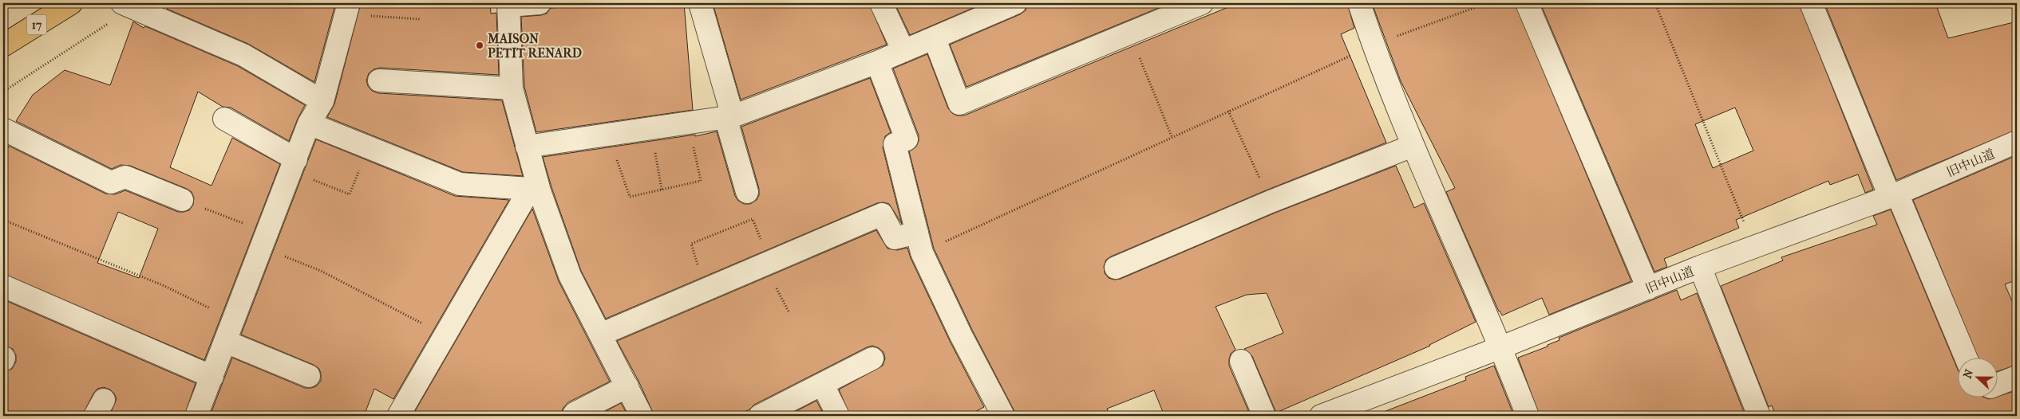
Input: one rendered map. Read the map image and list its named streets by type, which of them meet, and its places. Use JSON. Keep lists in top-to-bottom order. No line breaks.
{"streets":{"highway":["17"],"street":["旧中山道"]},"places":["MAISON PETIT RENARD"],"north":"left"}
